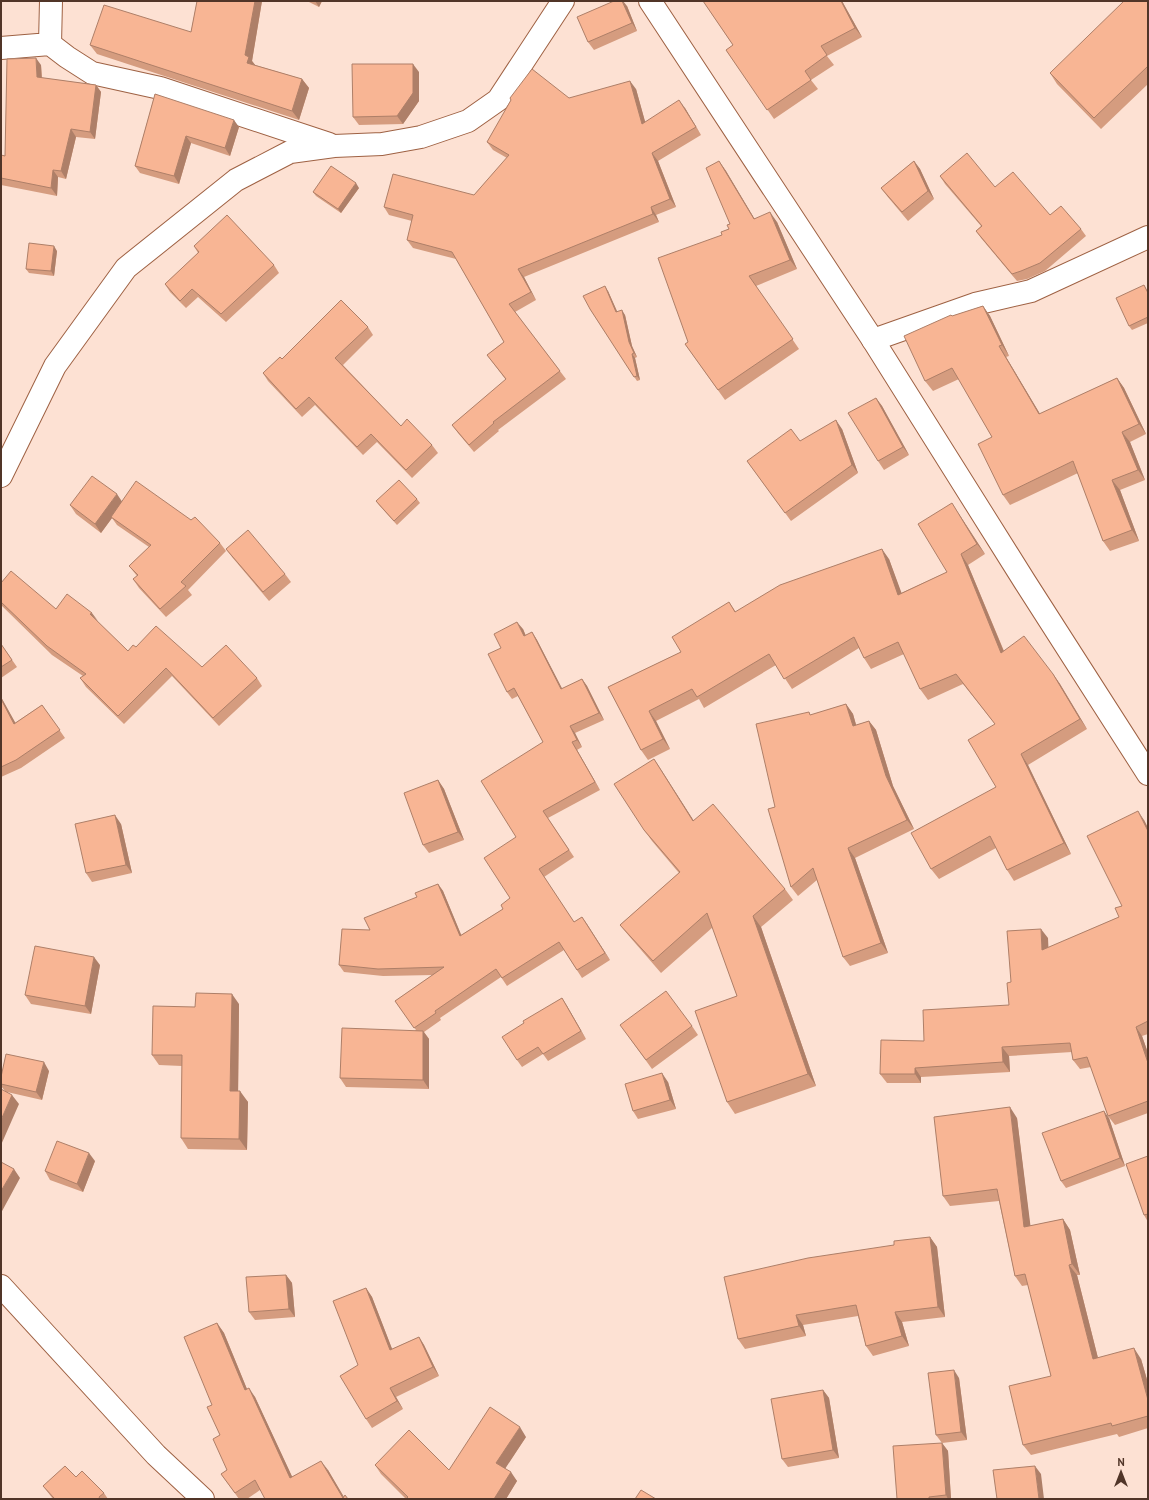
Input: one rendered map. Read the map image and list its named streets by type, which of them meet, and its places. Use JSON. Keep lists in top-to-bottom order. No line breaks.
{"north":"top"}
